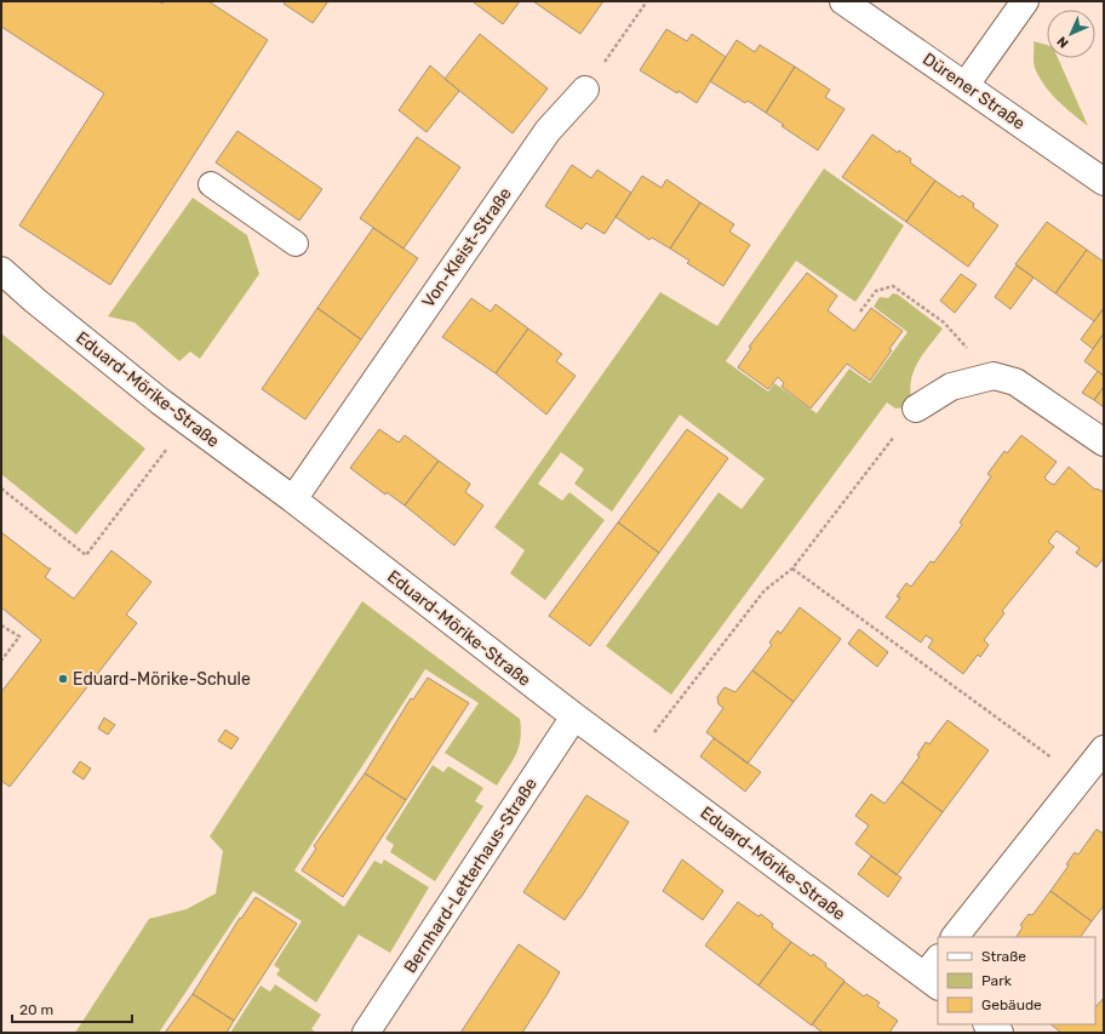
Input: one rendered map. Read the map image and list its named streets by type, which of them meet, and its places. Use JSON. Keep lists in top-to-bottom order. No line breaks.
{"streets":{"street":["Dürener Straße","Von-Kleist-Straße","Eduard-Mörike-Straße","Bernhard-Letterhaus-Straße"]},"crossings":[["Von-Kleist-Straße","Eduard-Mörike-Straße"],["Eduard-Mörike-Straße","Bernhard-Letterhaus-Straße"]],"places":["Eduard-Mörike-Schule"],"legend":["Straße","Park","Gebäude"],"scale_bar":"20 m","north":"bottom left"}
